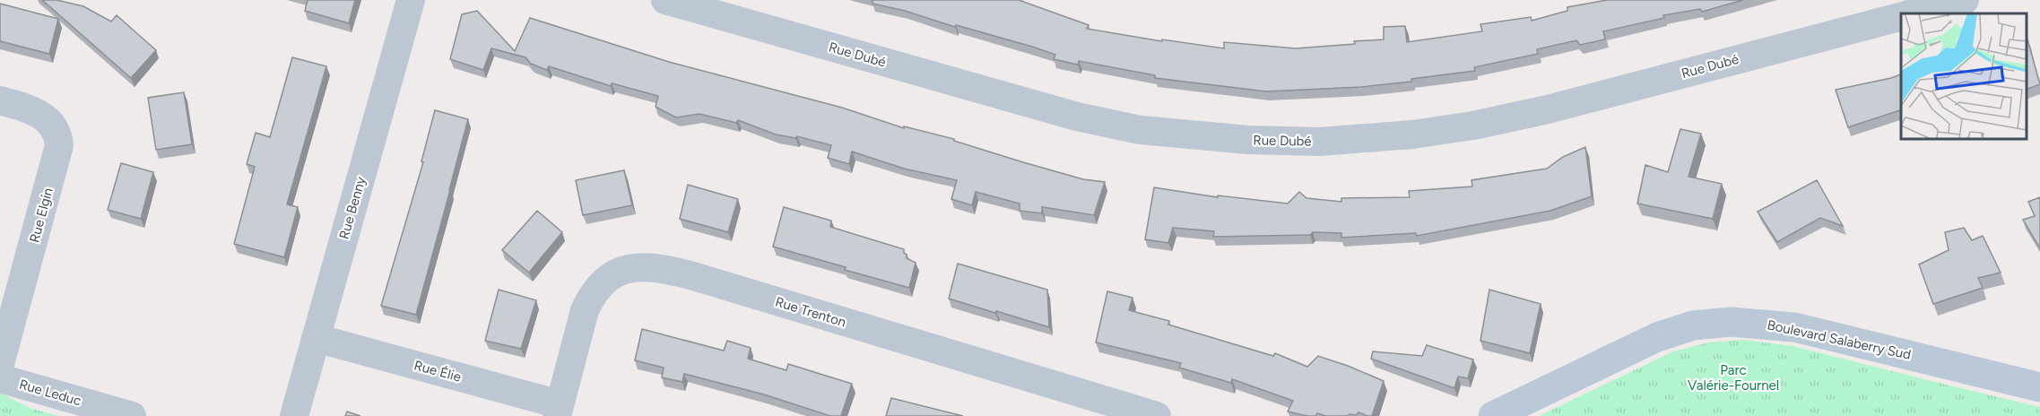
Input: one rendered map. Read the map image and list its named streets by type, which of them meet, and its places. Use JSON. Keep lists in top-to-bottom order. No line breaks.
{"streets":{"street":["Rue Dubé","Rue Benny","Rue Elgin","Rue Trenton","Boulevard Salaberry Sud","Rue Élie","Rue Leduc"]},"crossings":[["Rue Benny","Rue Élie"],["Rue Trenton","Rue Élie"]],"parks":["Parc Valérie-Fournel"]}
